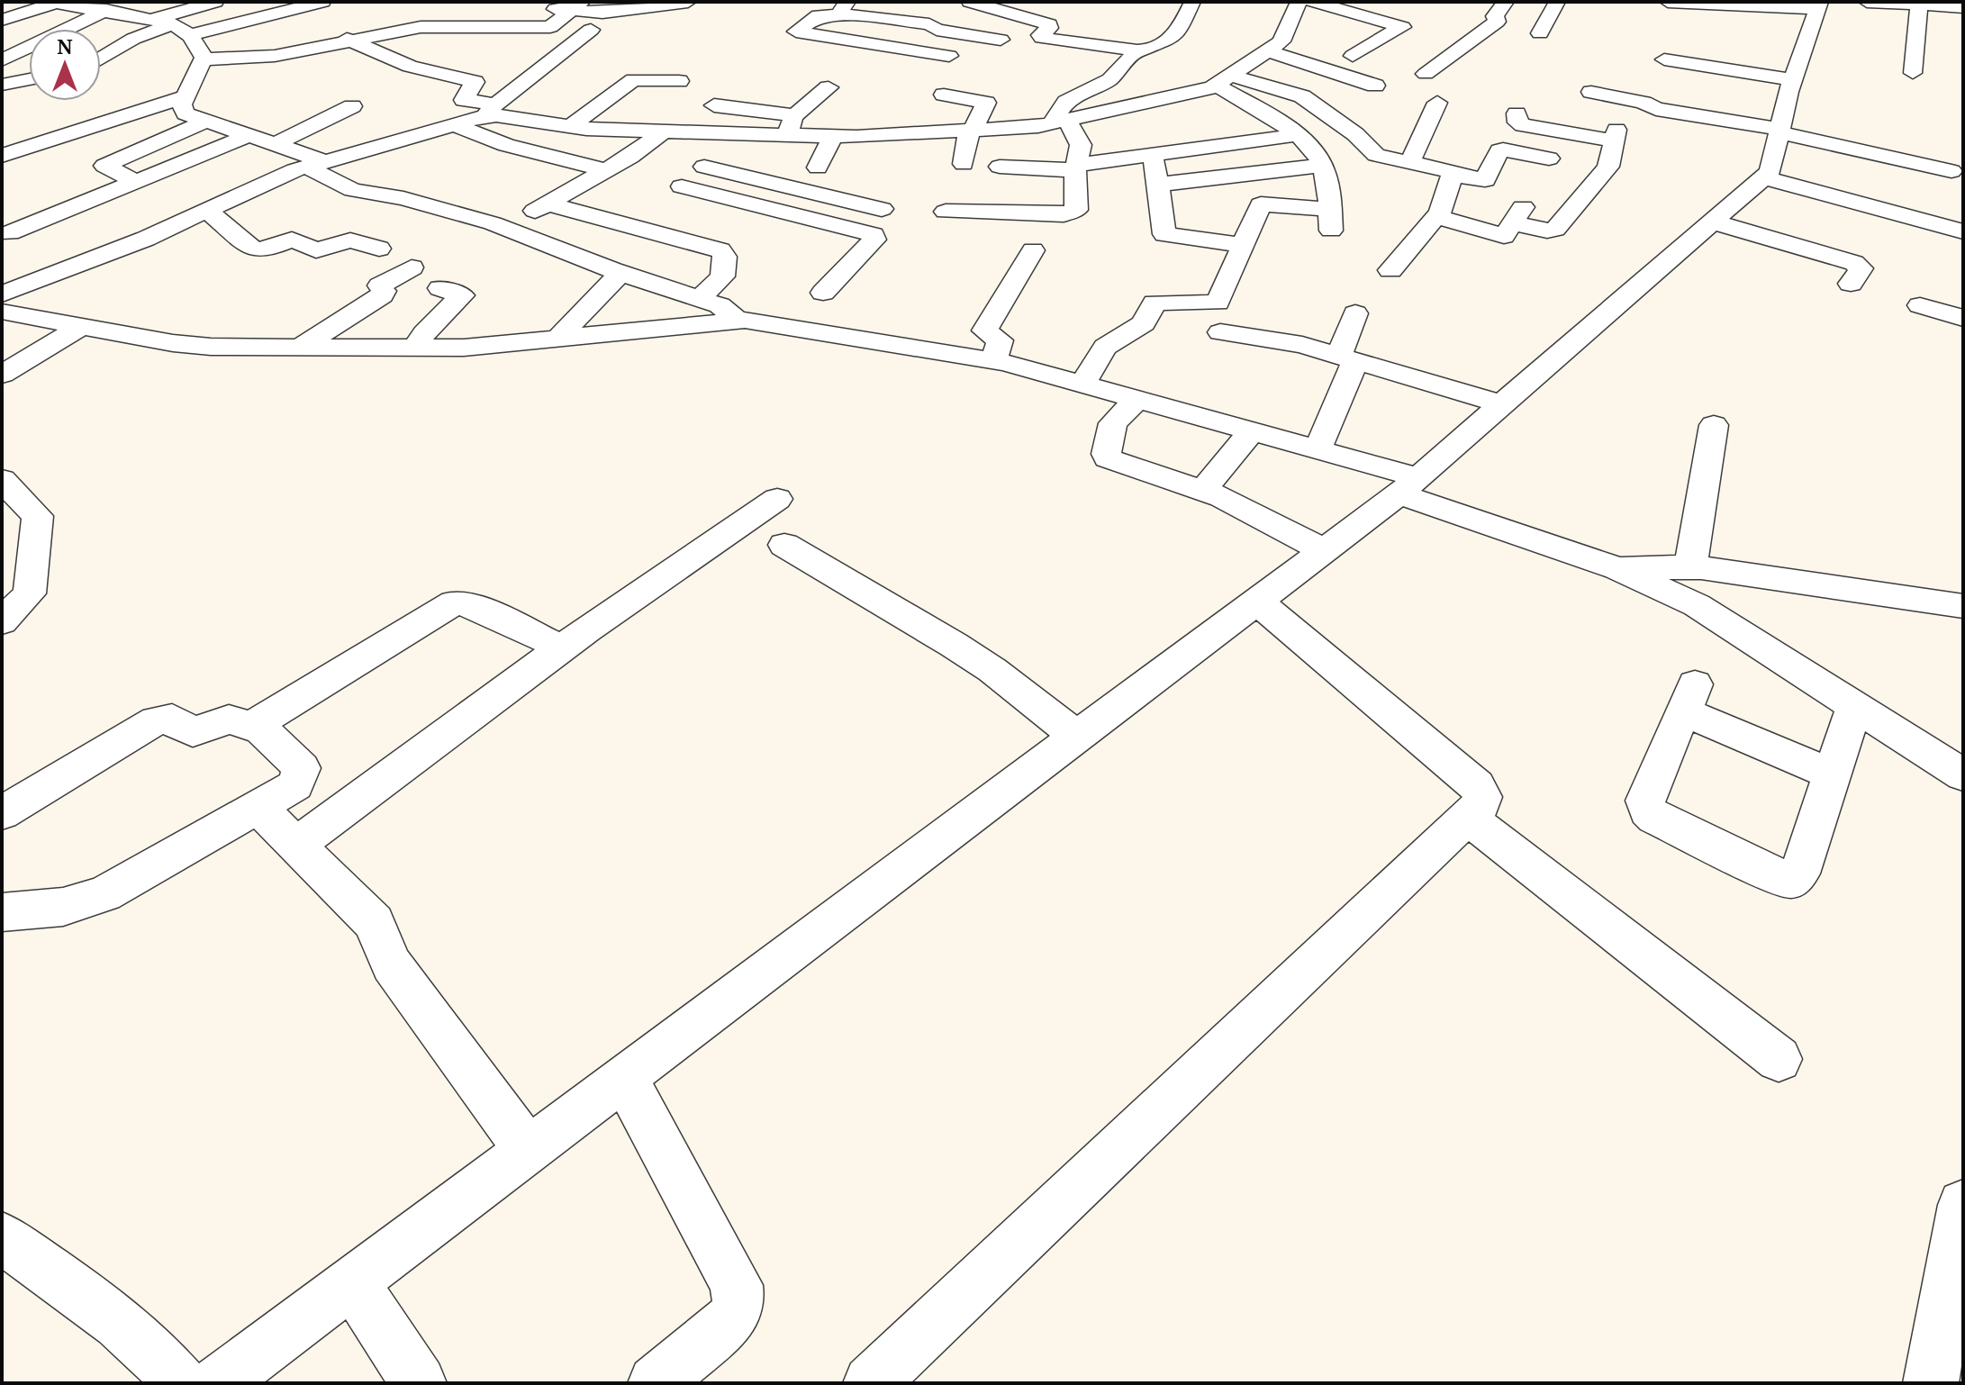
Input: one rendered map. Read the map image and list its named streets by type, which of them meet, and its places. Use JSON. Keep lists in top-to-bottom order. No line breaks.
{"north":"top"}
